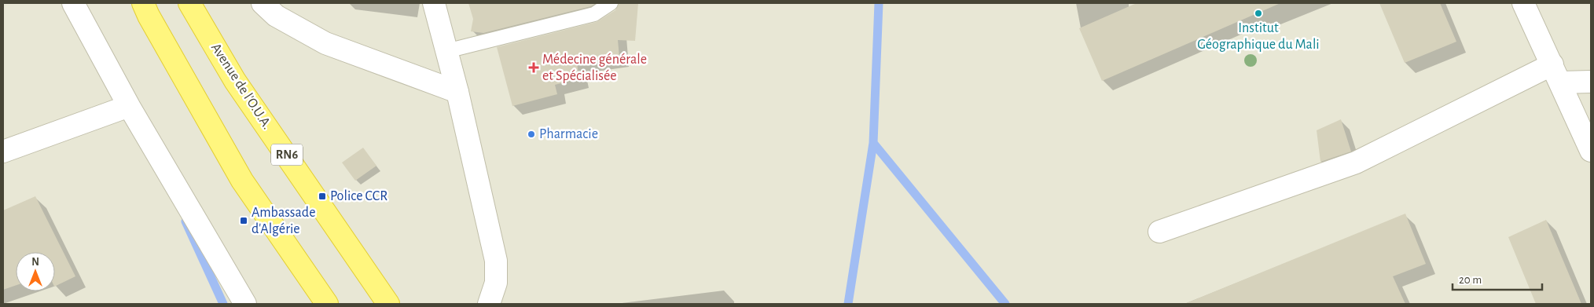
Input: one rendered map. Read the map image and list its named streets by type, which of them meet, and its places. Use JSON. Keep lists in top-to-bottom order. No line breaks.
{"streets":{"highway":["Avenue de l'O.U.A.","RN6"]},"places":{"other":["Institut Géographique du Mali","Pharmacie"],"health":["Médecine générale et Spécialisée"],"transit":["Police CCR","Ambassade d'Algérie"]},"scale_bar":"20 m","north":"top"}
